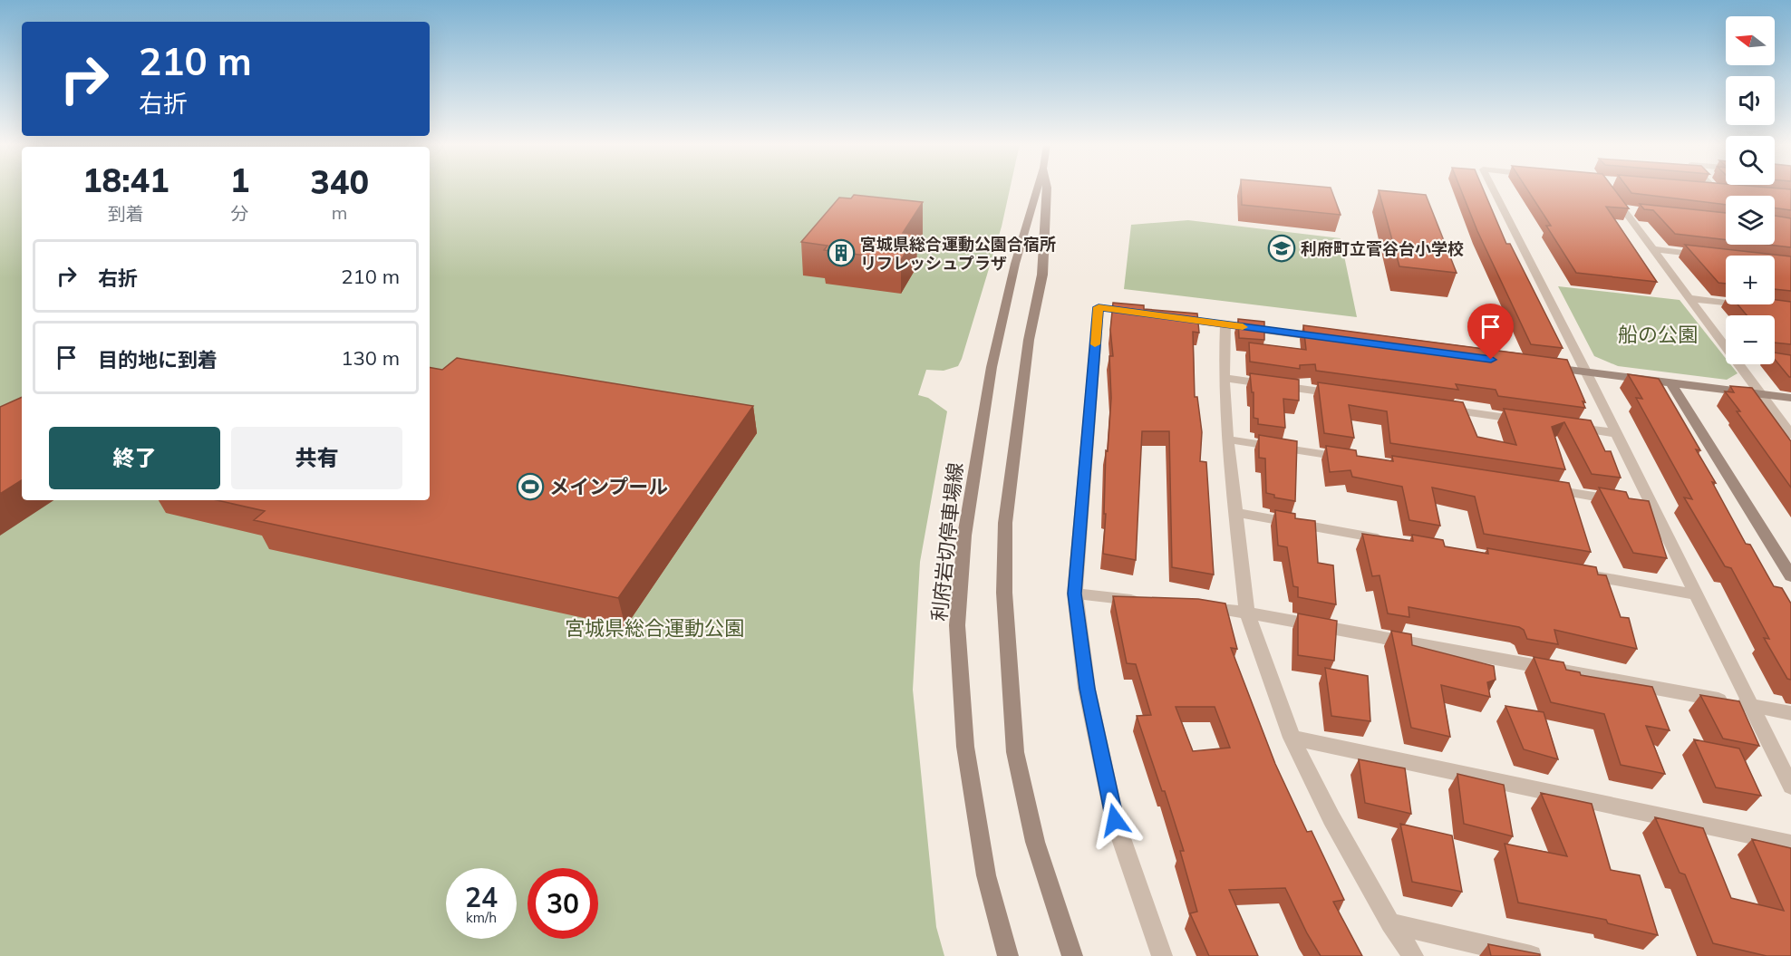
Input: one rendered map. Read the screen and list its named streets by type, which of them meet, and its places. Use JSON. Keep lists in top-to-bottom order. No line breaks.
{"streets":{"main road":["利府岩切停車場線"]},"parks":["船の公園","宮城県総合運動公園"],"places":{"school or university":["利府町立菅谷台小学校"],"building":["宮城県総合運動公園合宿所 リフレッシュプラザ"],"sports":["メインプール"]},"north":"left","page":{"map_buttons":["+","−"],"turn":["210 m","右折"],"eta":["18:41","到着","1","分","340","m"],"list":[{"name":"右折","value":"210 m"},{"name":"目的地に到着","value":"130 m"}],"buttons":["終了","共有"],"speed":"24 km/h","limit":"30"}}
